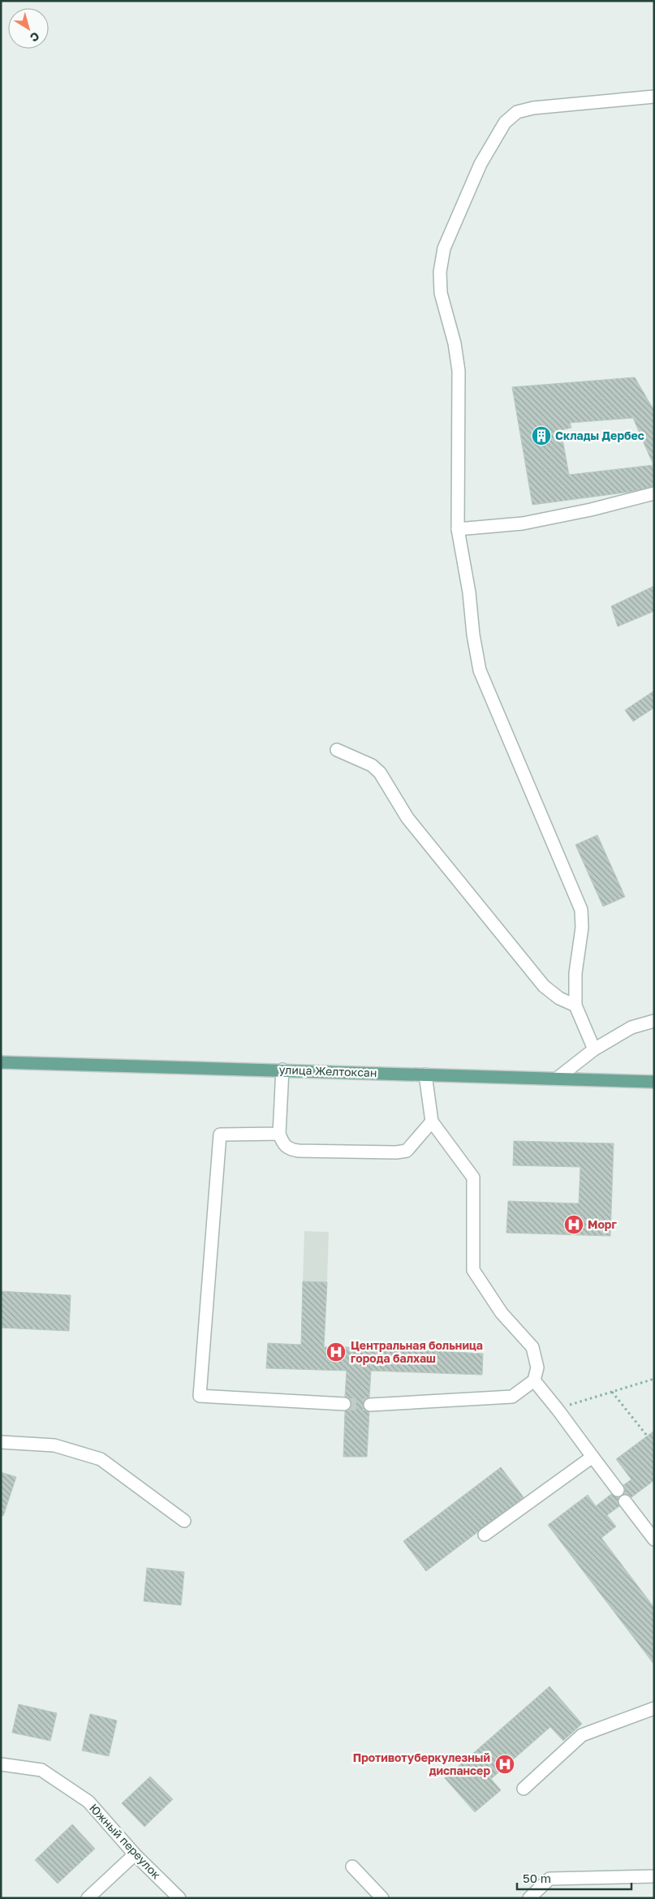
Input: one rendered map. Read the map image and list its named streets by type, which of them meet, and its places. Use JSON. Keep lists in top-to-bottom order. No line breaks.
{"streets":{"main road":["улица Желтоксан"],"street":["Южный переулок"]},"places":{"building":["Склады Дербес"],"hospital":["Морг","Центральная больница города балхаш","Противотуберкулезный диспансер"]},"scale_bar":"50 m","north":"bottom right"}
